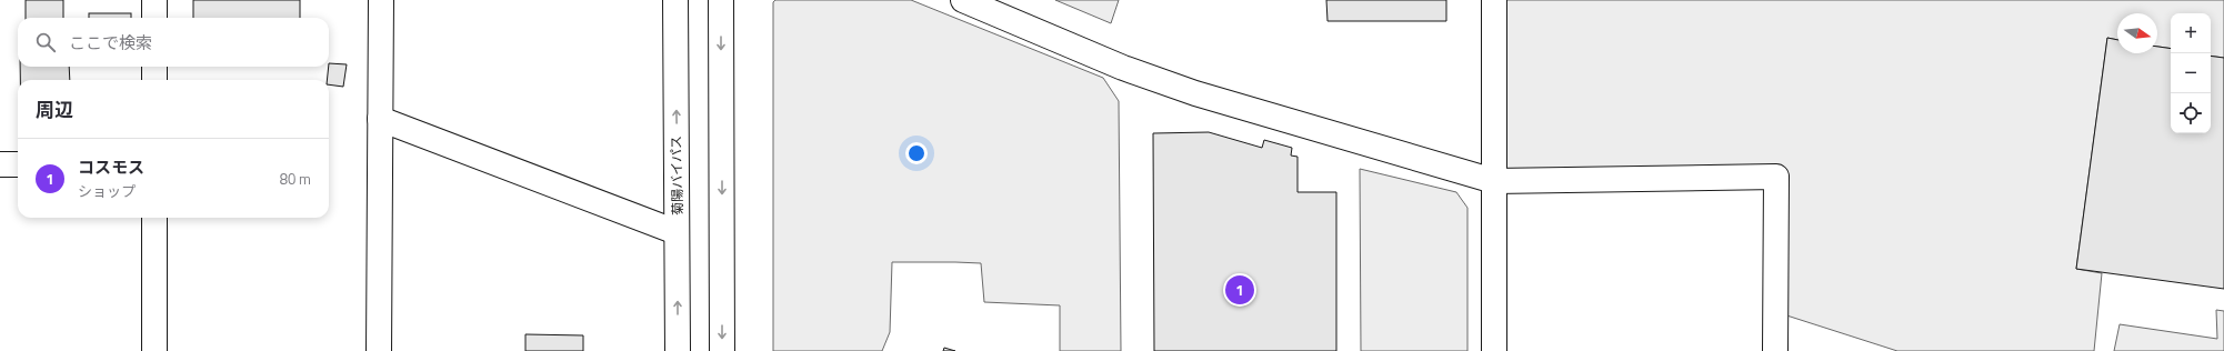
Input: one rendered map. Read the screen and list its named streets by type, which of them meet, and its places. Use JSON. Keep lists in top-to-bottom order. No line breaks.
{"streets":{"main road":["菊陽バイパス"]},"north":"right","page":{"map_buttons":["+","−"],"search":"ここで検索","heading":"周辺","list":[{"mark":"1","name":"コスモス","note":"ショップ","value":"80 m"}],"pins":"1"}}
